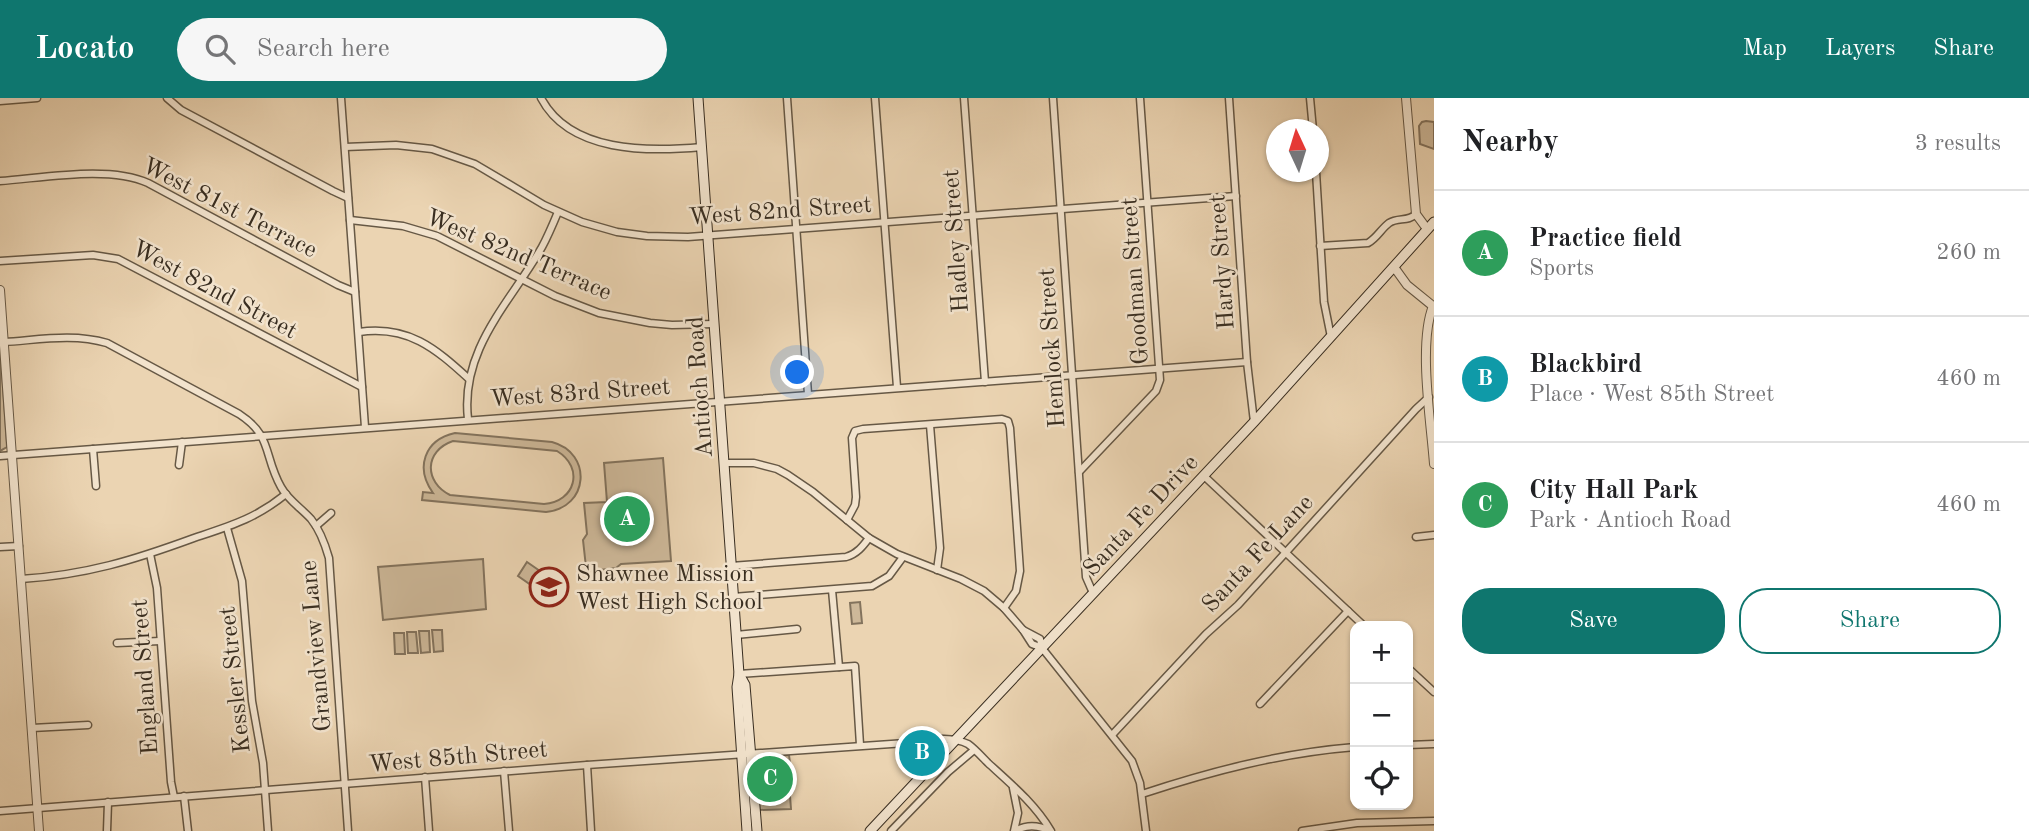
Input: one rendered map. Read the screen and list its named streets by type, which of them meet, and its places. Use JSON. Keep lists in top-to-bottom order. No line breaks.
{"streets":{"main road":["Antioch Road","Santa Fe Drive"],"street":["West 81st Terrace","West 82nd Street","Hadley Street","West 82nd Terrace","Hardy Street","Goodman Street","Hemlock Street","West 83rd Street","Santa Fe Lane","Grandview Lane","England Street","Kessler Street","West 85th Street"]},"crossings":[["West 82nd Street","Hadley Street"],["West 82nd Street","Hardy Street"],["West 82nd Street","Goodman Street"],["West 82nd Street","Hemlock Street"],["West 82nd Street","Antioch Road"],["Hadley Street","West 83rd Street"],["West 82nd Terrace","Antioch Road"],["Hardy Street","West 83rd Street"],["Hardy Street","Santa Fe Drive"],["Goodman Street","Hemlock Street"],["Goodman Street","West 83rd Street"],["Hemlock Street","West 83rd Street"],["Hemlock Street","Santa Fe Drive"],["Antioch Road","West 83rd Street"],["Antioch Road","West 85th Street"],["West 83rd Street","Grandview Lane"],["Santa Fe Drive","West 85th Street"],["Grandview Lane","West 85th Street"],["England Street","West 85th Street"],["Kessler Street","West 85th Street"]],"places":{"school or university":["Shawnee Mission West High School"]},"north":"top","page":{"header":"Locato","search":"Search here","nav":["Map","Layers","Share"],"heading":["Nearby","3 results"],"list":[{"mark":"A","name":"Practice field","note":"Sports","value":"260 m"},{"mark":"B","name":"Blackbird","note":"Place · West 85th Street","value":"460 m"},{"mark":"C","name":"City Hall Park","note":"Park · Antioch Road","value":"460 m"}],"pins":["A","B","C"],"buttons":["Save","Share"],"map_buttons":["+","−"]}}
